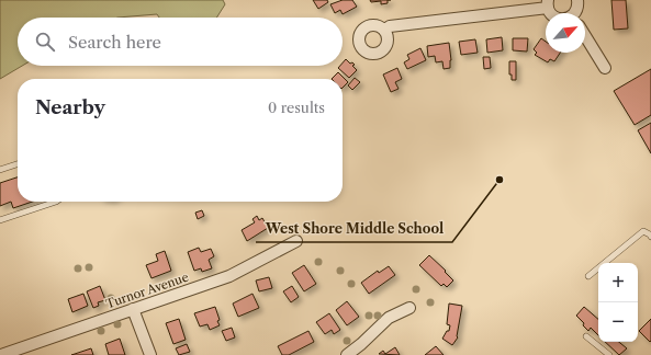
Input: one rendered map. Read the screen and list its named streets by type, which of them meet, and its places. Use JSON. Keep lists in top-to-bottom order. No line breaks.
{"streets":{"street":["Turnor Avenue"]},"places":["West Shore Middle School"],"north":"top right","page":{"search":"Search here","heading":["Nearby","0 results"],"map_buttons":["+","−"]}}
